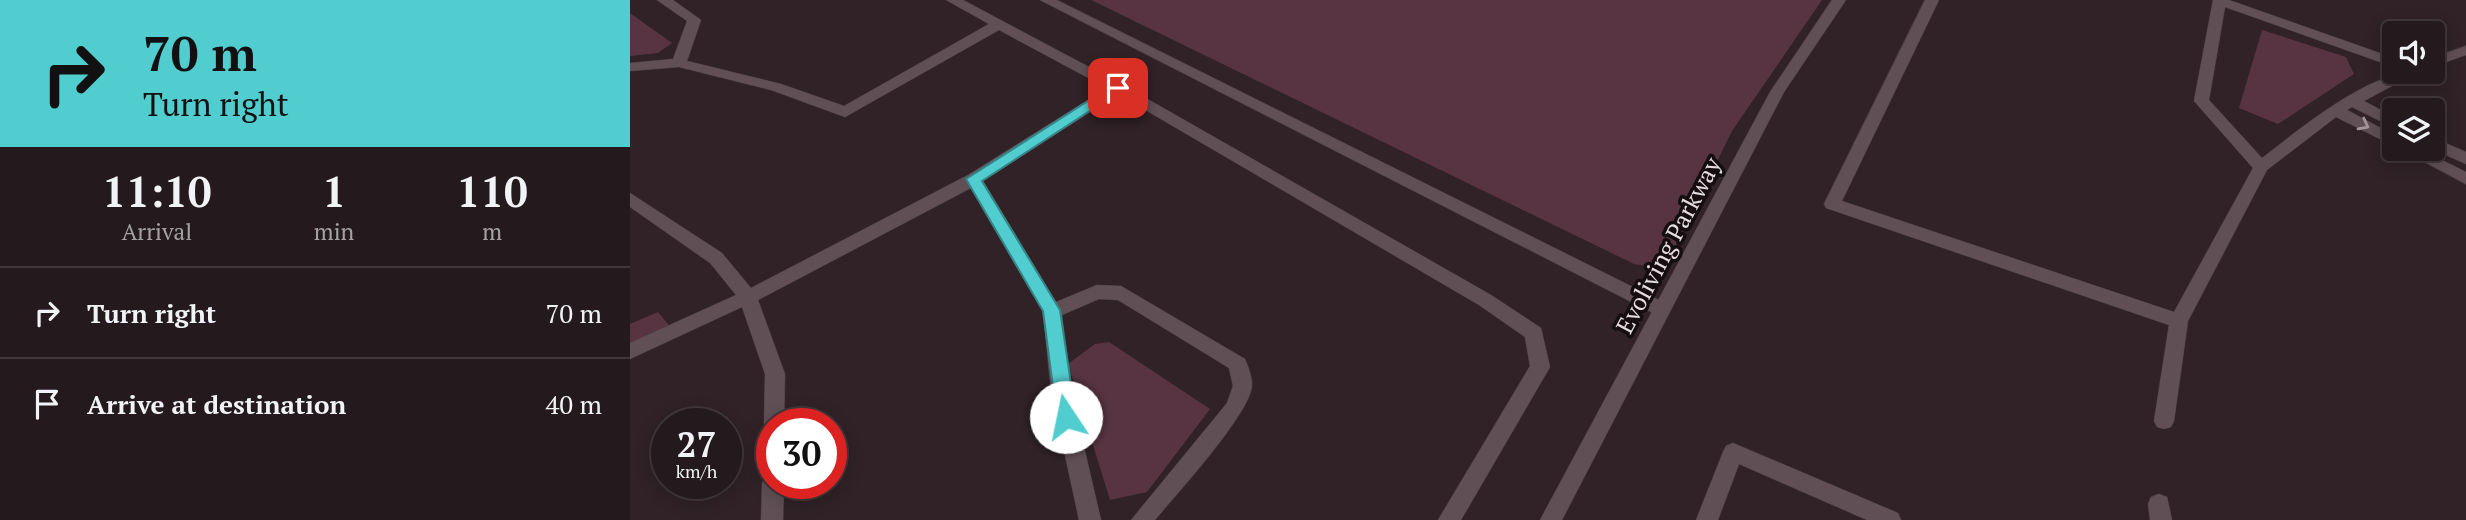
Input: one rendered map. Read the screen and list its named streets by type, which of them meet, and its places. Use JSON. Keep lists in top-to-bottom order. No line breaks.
{"streets":{"street":["Evoliving Parkway"]},"page":{"turn":["70 m","Turn right"],"eta":["11:10","Arrival","1","min","110","m"],"list":[{"name":"Turn right","value":"70 m"},{"name":"Arrive at destination","value":"40 m"}],"speed":"27 km/h","limit":"30"}}
